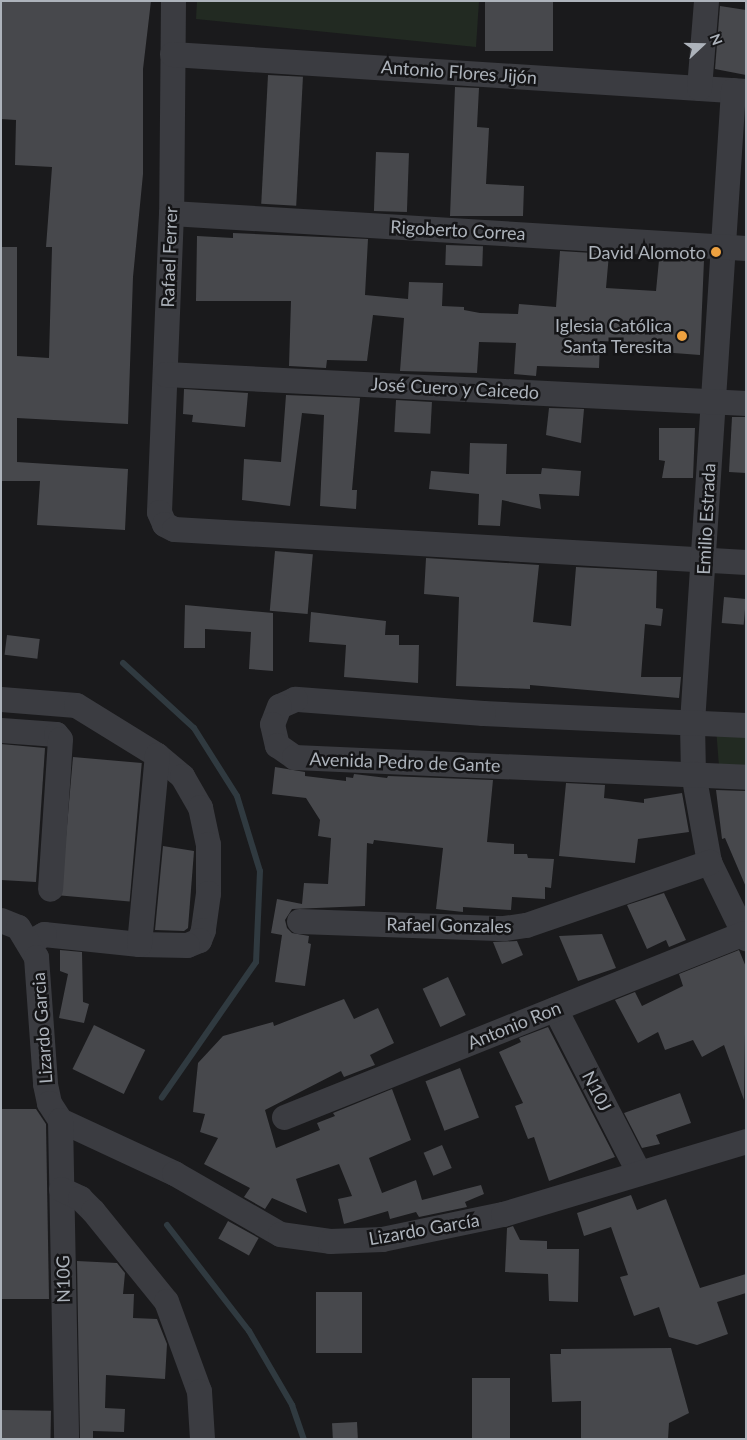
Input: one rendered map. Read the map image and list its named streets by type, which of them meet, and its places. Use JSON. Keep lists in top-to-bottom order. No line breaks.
{"streets":{"street":["Antonio Flores Jijón","Rigoberto Correa","Rafael Ferrer","José Cuero y Caicedo","Emilio Estrada","Avenida Pedro de Gante","Rafael Gonzales","Antonio Ron","Lizardo Garcia","N10J","Lizardo García","N10G"]},"crossings":[["Antonio Flores Jijón","Rafael Ferrer"],["Antonio Flores Jijón","Emilio Estrada"],["Rigoberto Correa","Rafael Ferrer"],["Rigoberto Correa","Emilio Estrada"],["Rafael Ferrer","José Cuero y Caicedo"],["Rafael Ferrer","Emilio Estrada"],["José Cuero y Caicedo","Emilio Estrada"],["Emilio Estrada","Avenida Pedro de Gante"],["Emilio Estrada","Rafael Gonzales"],["Emilio Estrada","Antonio Ron"],["Antonio Ron","N10J"],["Lizardo Garcia","Lizardo García"],["Lizardo Garcia","N10G"],["N10J","Lizardo García"],["Lizardo García","N10G"]],"places":["David Alomoto","Iglesia Católica Santa Teresita"],"north":"right"}
